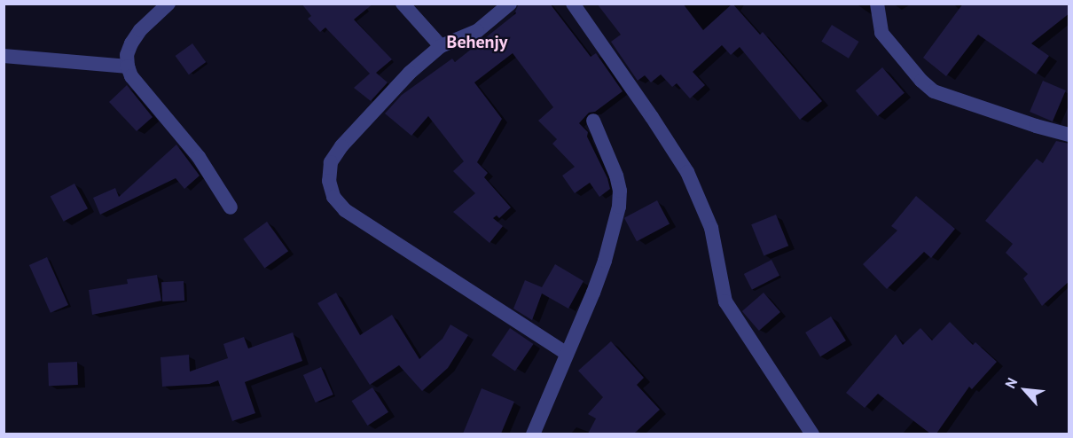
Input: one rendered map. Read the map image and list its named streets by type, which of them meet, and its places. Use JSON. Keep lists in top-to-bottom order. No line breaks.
{"districts":["Behenjy"],"north":"top left"}
